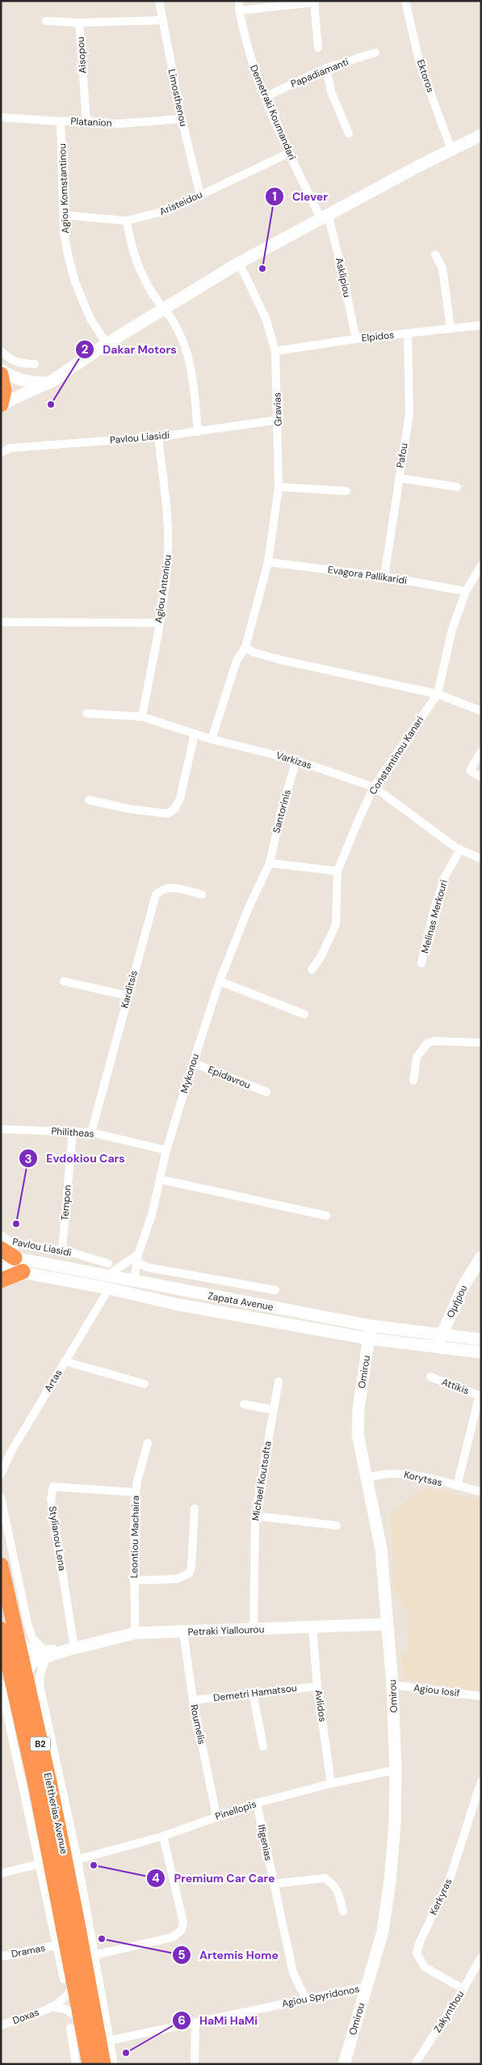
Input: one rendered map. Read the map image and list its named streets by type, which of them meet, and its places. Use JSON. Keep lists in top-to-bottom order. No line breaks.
{"streets":{"highway":["B2","Eleftherias Avenue"],"main road":["Zapata Avenue","Ομήρου","Omirou","Petraki Yiallourou"],"street":["Aisopou","Papadiamanti","Ektoros","Limosthenou","Demetraki Koumandari","Platanion","Agiou Komstantinou","Aristeidou","Asklipiou","Elpidos","Gravias","Pavlou Liasidi","Pafou","Evagora Pallikaridi","Agiou Antoniou","Constantinou Kanari","Varkizas","Santorinis","Melinas Merkouri","Karditsis","Mykonou","Epidavrou","Philitheas","Tempon","Artas","Attikis","Korytsas","Michael Koutsofta","Leontiou Machaira","Stylianou Lena","Agiou Iosif","Demetri Hamatsou","Avlidos","Roumelis","Pinellopis","Ifigenias","Kerkyras","Dramas","Agiou Spyridonos","Zakynthou","Doxas"]},"crossings":[["Aisopou","Limosthenou"],["Aisopou","Platanion"],["Papadiamanti","Demetraki Koumandari"],["Limosthenou","Platanion"],["Limosthenou","Aristeidou"],["Demetraki Koumandari","Aristeidou"],["Demetraki Koumandari","Asklipiou"],["Platanion","Agiou Komstantinou"],["Agiou Komstantinou","Aristeidou"],["Asklipiou","Elpidos"],["Elpidos","Gravias"],["Elpidos","Pafou"],["Gravias","Pavlou Liasidi"],["Gravias","Evagora Pallikaridi"],["Gravias","Varkizas"],["Pavlou Liasidi","Agiou Antoniou"],["Pavlou Liasidi","Tempon"],["Pavlou Liasidi","Zapata Avenue"],["Pafou","Evagora Pallikaridi"],["Evagora Pallikaridi","Constantinou Kanari"],["Agiou Antoniou","Varkizas"],["Constantinou Kanari","Varkizas"],["Varkizas","Santorinis"],["Varkizas","Melinas Merkouri"],["Santorinis","Mykonou"],["Karditsis","Philitheas"],["Mykonou","Epidavrou"],["Mykonou","Philitheas"],["Mykonou","Zapata Avenue"],["Philitheas","Tempon"],["Zapata Avenue","Ομήρου"],["Zapata Avenue","Omirou"],["Zapata Avenue","Artas"],["Omirou","Korytsas"],["Omirou","Petraki Yiallourou"],["Omirou","Agiou Iosif"],["Omirou","Pinellopis"],["Omirou","Agiou Spyridonos"],["Michael Koutsofta","Petraki Yiallourou"],["Leontiou Machaira","Stylianou Lena"],["Leontiou Machaira","Petraki Yiallourou"],["Stylianou Lena","Petraki Yiallourou"],["Petraki Yiallourou","Avlidos"],["Petraki Yiallourou","Roumelis"],["Petraki Yiallourou","Eleftherias Avenue"],["Demetri Hamatsou","Avlidos"],["Demetri Hamatsou","Roumelis"],["Avlidos","Pinellopis"],["Roumelis","Pinellopis"],["Pinellopis","Ifigenias"],["Eleftherias Avenue","Doxas"],["Ifigenias","Agiou Spyridonos"],["Kerkyras","Zakynthou"]],"places":["Clever","Dakar Motors","Evdokiou Cars","Premium Car Care","Artemis Home","HaMi HaMi"]}
